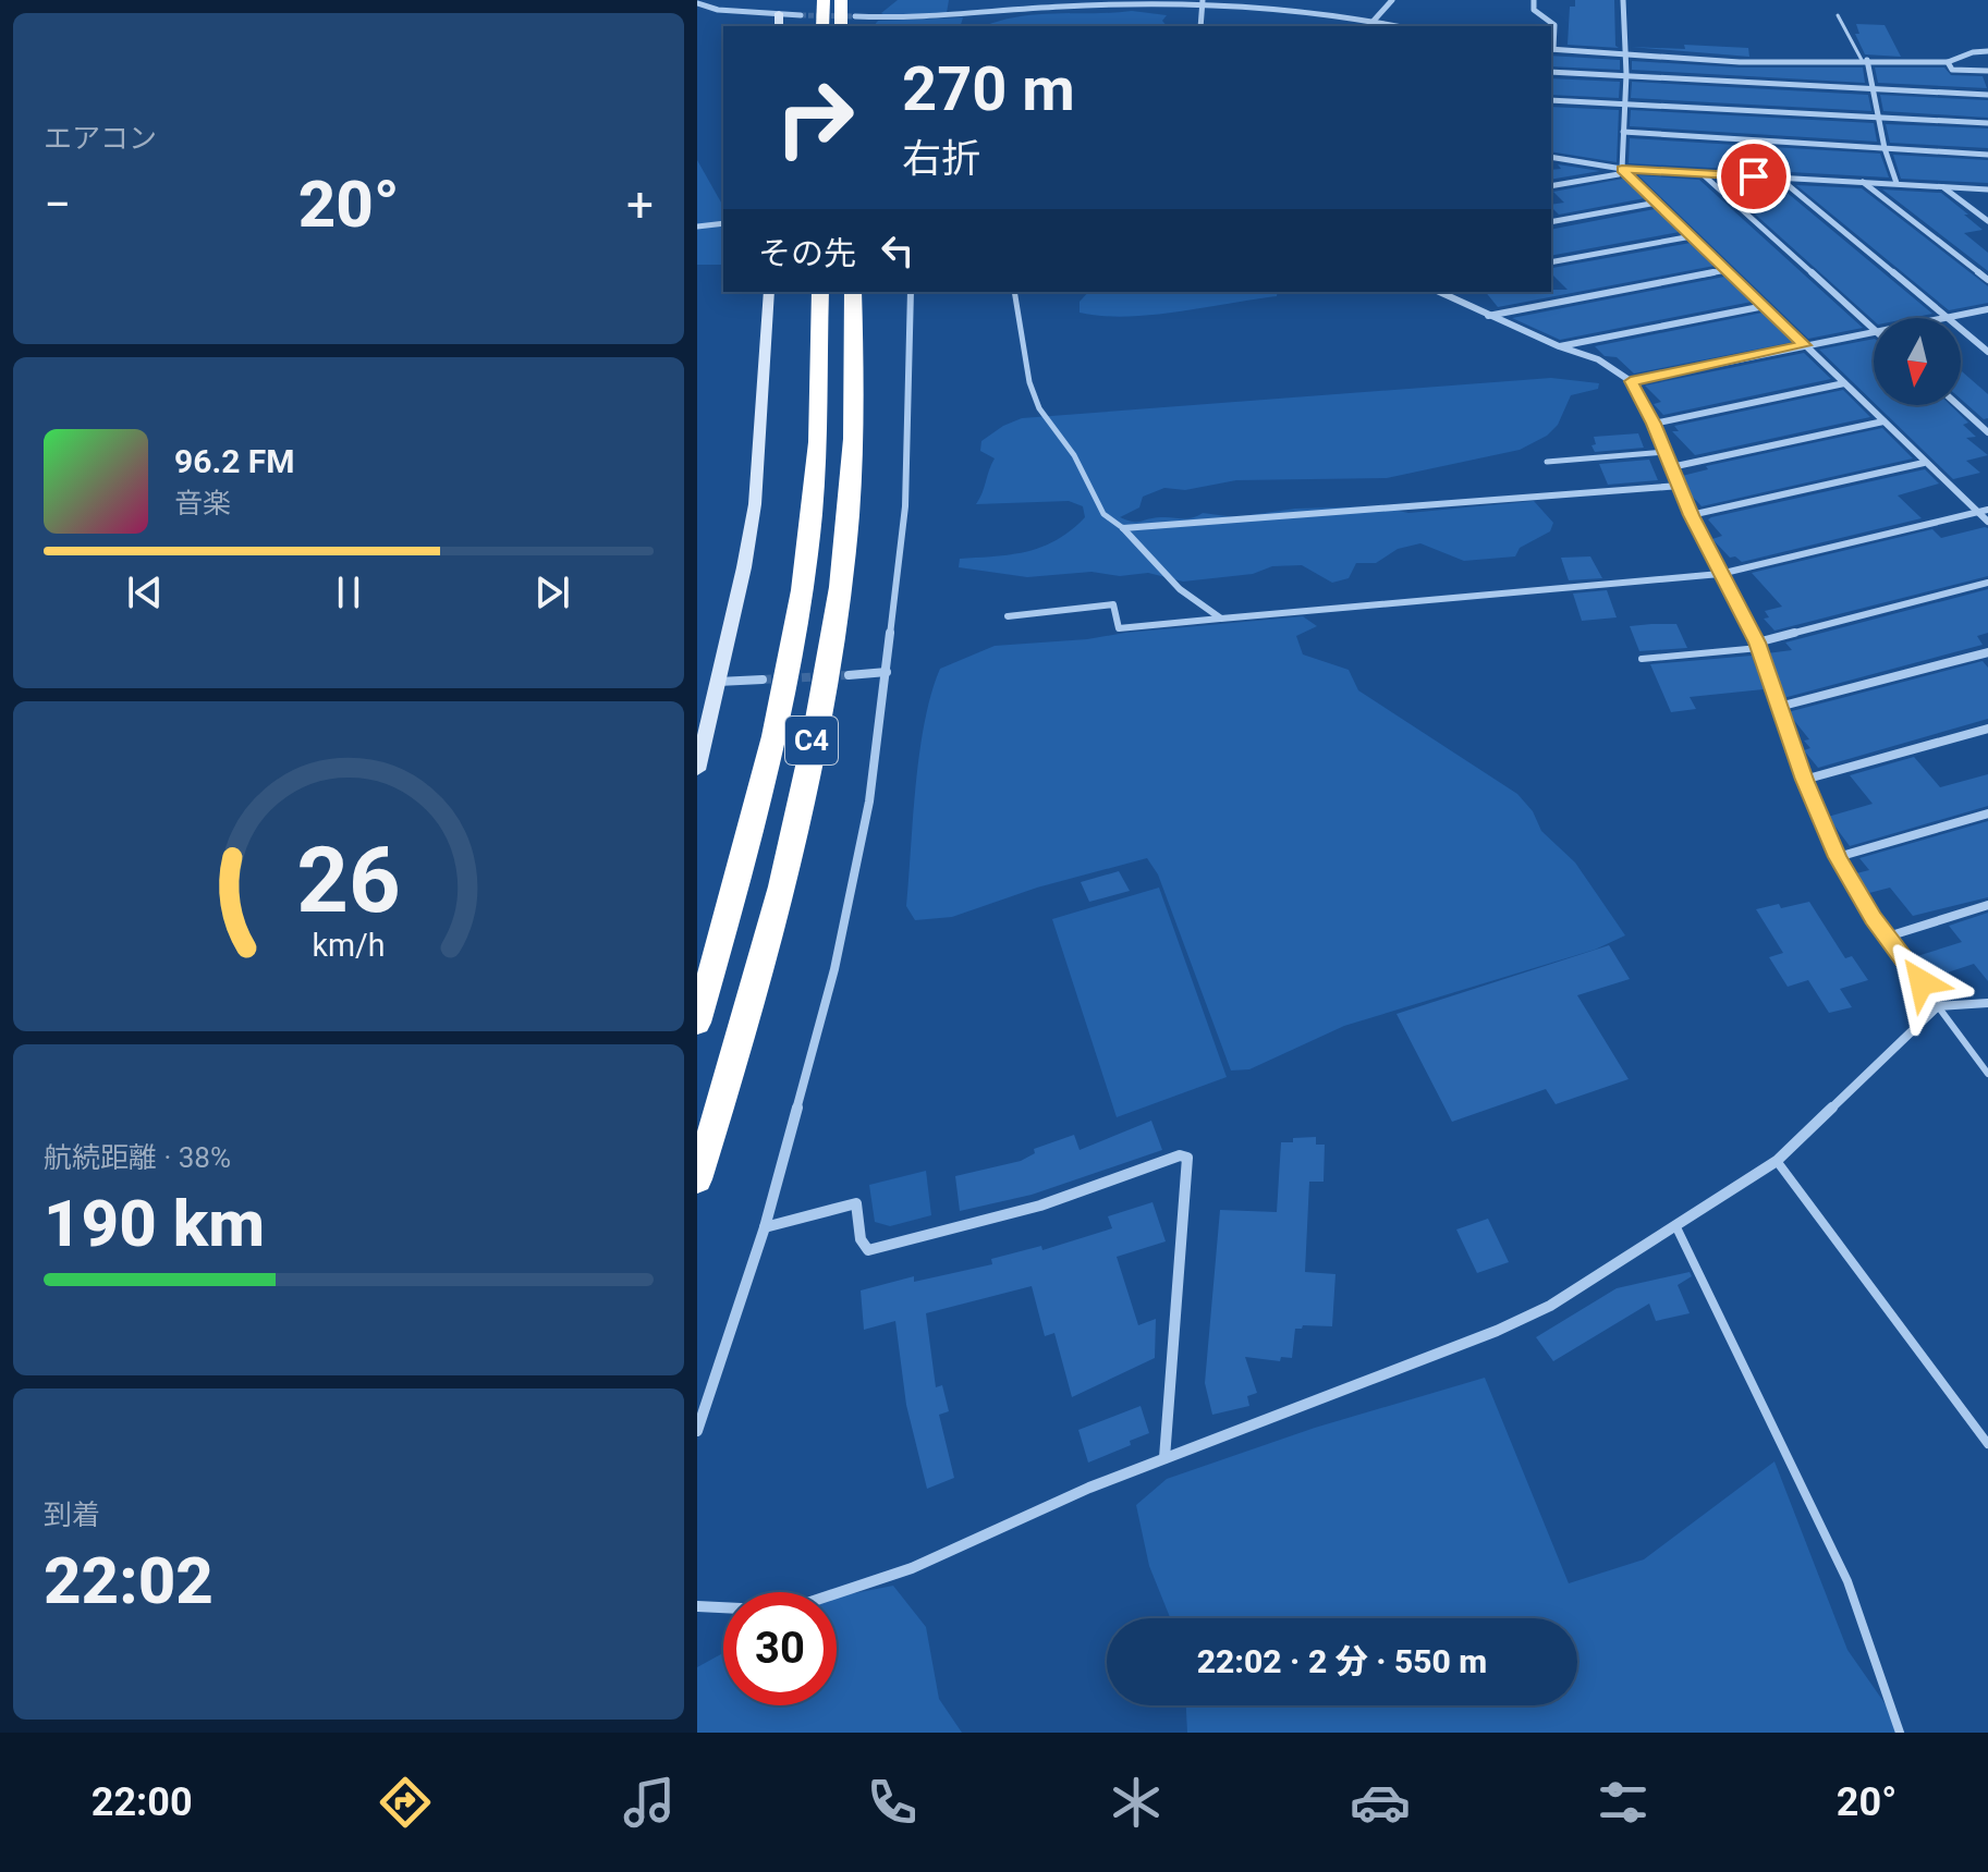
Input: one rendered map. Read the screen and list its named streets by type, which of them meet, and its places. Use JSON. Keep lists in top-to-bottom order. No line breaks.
{"streets":{"highway":["C4"]},"north":"bottom","page":{"tile":["エアコン",["航続距離 · 38%","190 km"],["到着","22:02"]],"turn":["270 m","右折"],"heat":["−","20°","+"],"then":"その先","song":["96.2 FM","音楽"],"limit":"30","trip":"22:02 · 2 分 · 550 m","tabs":["22:00","20°"],"gauge":["26","km/h"]}}
